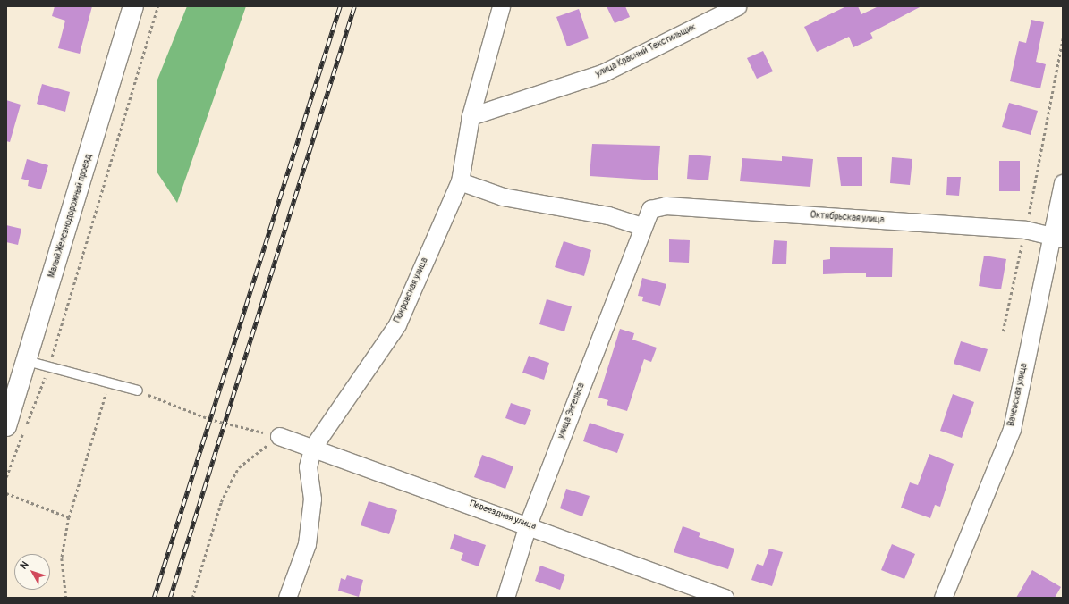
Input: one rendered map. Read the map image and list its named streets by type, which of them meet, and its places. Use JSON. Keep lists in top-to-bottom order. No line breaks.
{"streets":{"street":["улица Красный Текстильщик","Малый Железнодорожный проезд","Октябрьская улица","Покровская улица","Вачевская улица","улица Энгельса","Переездная улица"]},"crossings":[["улица Красный Текстильщик","Покровская улица"],["Октябрьская улица","Вачевская улица"],["Октябрьская улица","улица Энгельса"],["Покровская улица","Переездная улица"],["улица Энгельса","Переездная улица"]],"north":"top left"}
